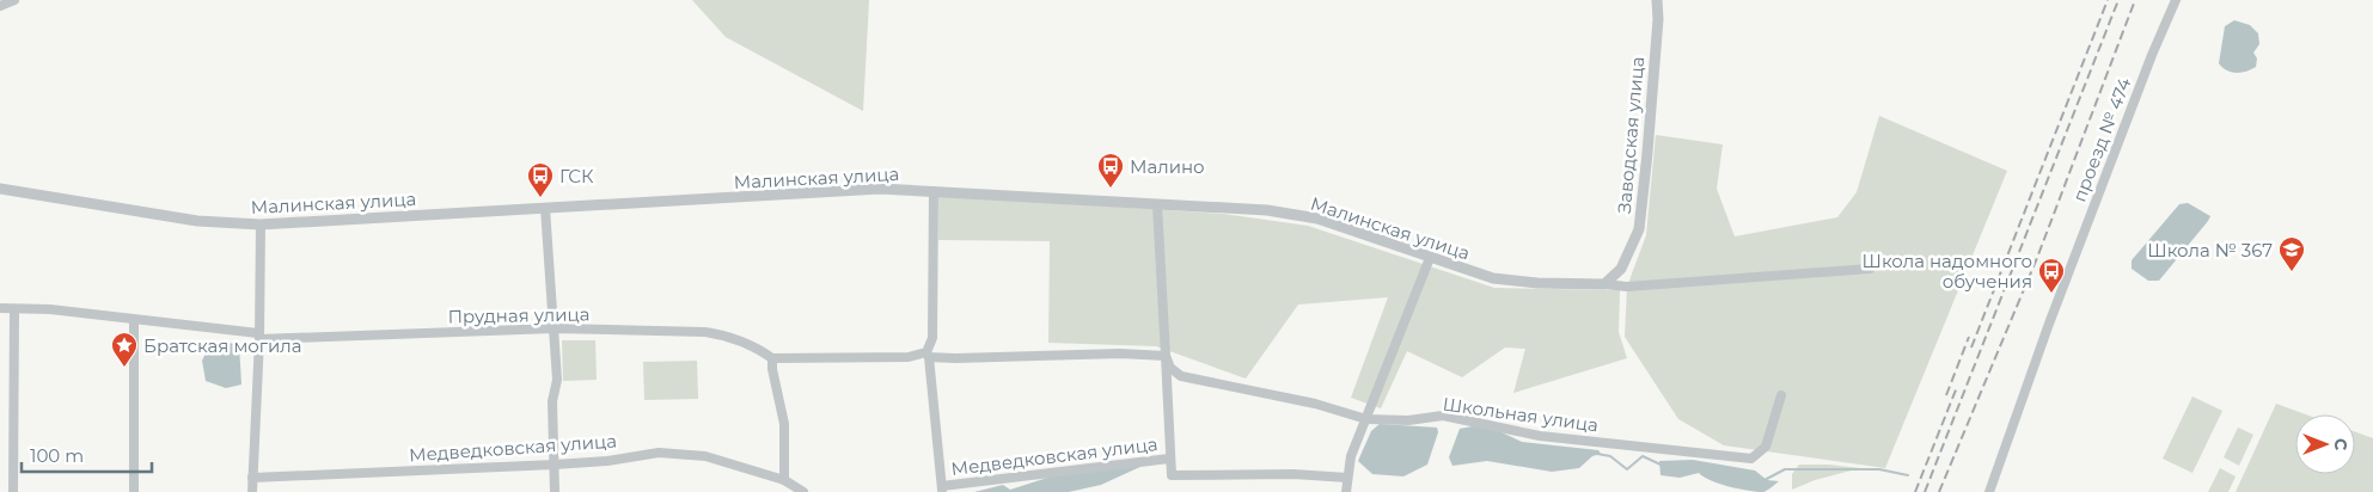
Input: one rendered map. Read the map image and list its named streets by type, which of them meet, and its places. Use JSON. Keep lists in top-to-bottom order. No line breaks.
{"streets":{"street":["Заводская улица","проезд № 474","Малинская улица","Прудная улица","Школьная улица","Медведковская улица"]},"crossings":[["Заводская улица","Малинская улица"],["Малинская улица","Медведковская улица"]],"places":{"bus stop":["Малино","ГСК","Школа надомного обучения"],"school or university":["Школа № 367"],"place":["Братская могила"]},"scale_bar":"100 m","north":"right"}
